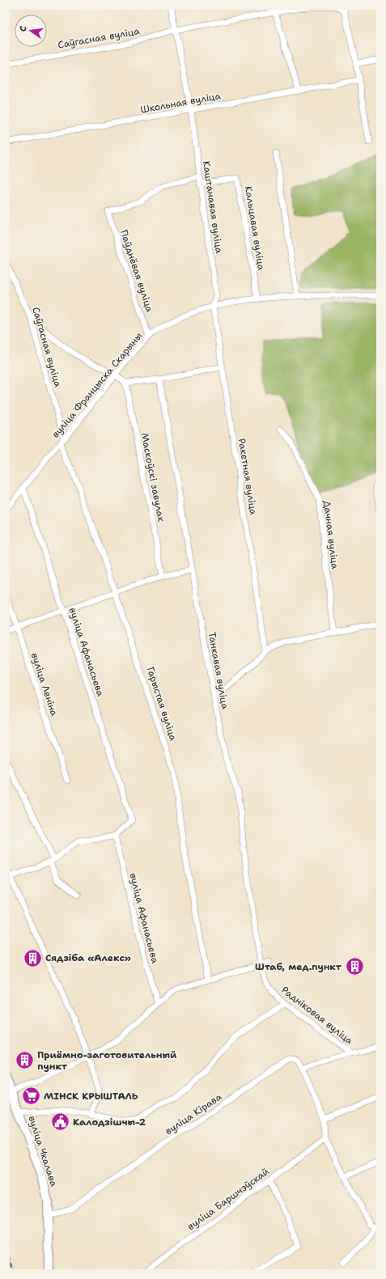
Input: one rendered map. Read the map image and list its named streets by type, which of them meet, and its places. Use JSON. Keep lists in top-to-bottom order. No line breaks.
{"streets":{"street":["Саўгасная вуліца","Школьная вуліца","Каштанавая вуліца","Кальцавая вуліца","Паўднёвая вуліца","вуліца Францыска Скарыны","Ракетная вуліца","Маскоўскі завулак","Дачная вуліца","вуліца Афанасьева","Танкавая вуліца","вуліца Леніна","Гарыстая вуліца","Радніковая вуліца","вуліца Кірава","вуліца Чкалава","вуліца Баршчэўскай"]},"crossings":[["Саўгасная вуліца","Каштанавая вуліца"],["Саўгасная вуліца","вуліца Францыска Скарыны"],["Школьная вуліца","Каштанавая вуліца"],["Каштанавая вуліца","Кальцавая вуліца"],["Каштанавая вуліца","Паўднёвая вуліца"],["Каштанавая вуліца","вуліца Францыска Скарыны"],["Каштанавая вуліца","Ракетная вуліца"],["Кальцавая вуліца","вуліца Францыска Скарыны"],["Паўднёвая вуліца","вуліца Францыска Скарыны"],["вуліца Францыска Скарыны","Ракетная вуліца"],["вуліца Францыска Скарыны","вуліца Афанасьева"],["вуліца Францыска Скарыны","Гарыстая вуліца"],["Танкавая вуліца","Радніковая вуліца"],["вуліца Кірава","вуліца Чкалава"]],"places":{"building":["Сядзіба «Алекс»","Штаб, мeд.пункт","Приёмно-заготовительный пункт"],"supermarket":["МІНСК КРЫШТАЛЬ"],"public building":["Калодзішчы-2"]},"north":"left"}
